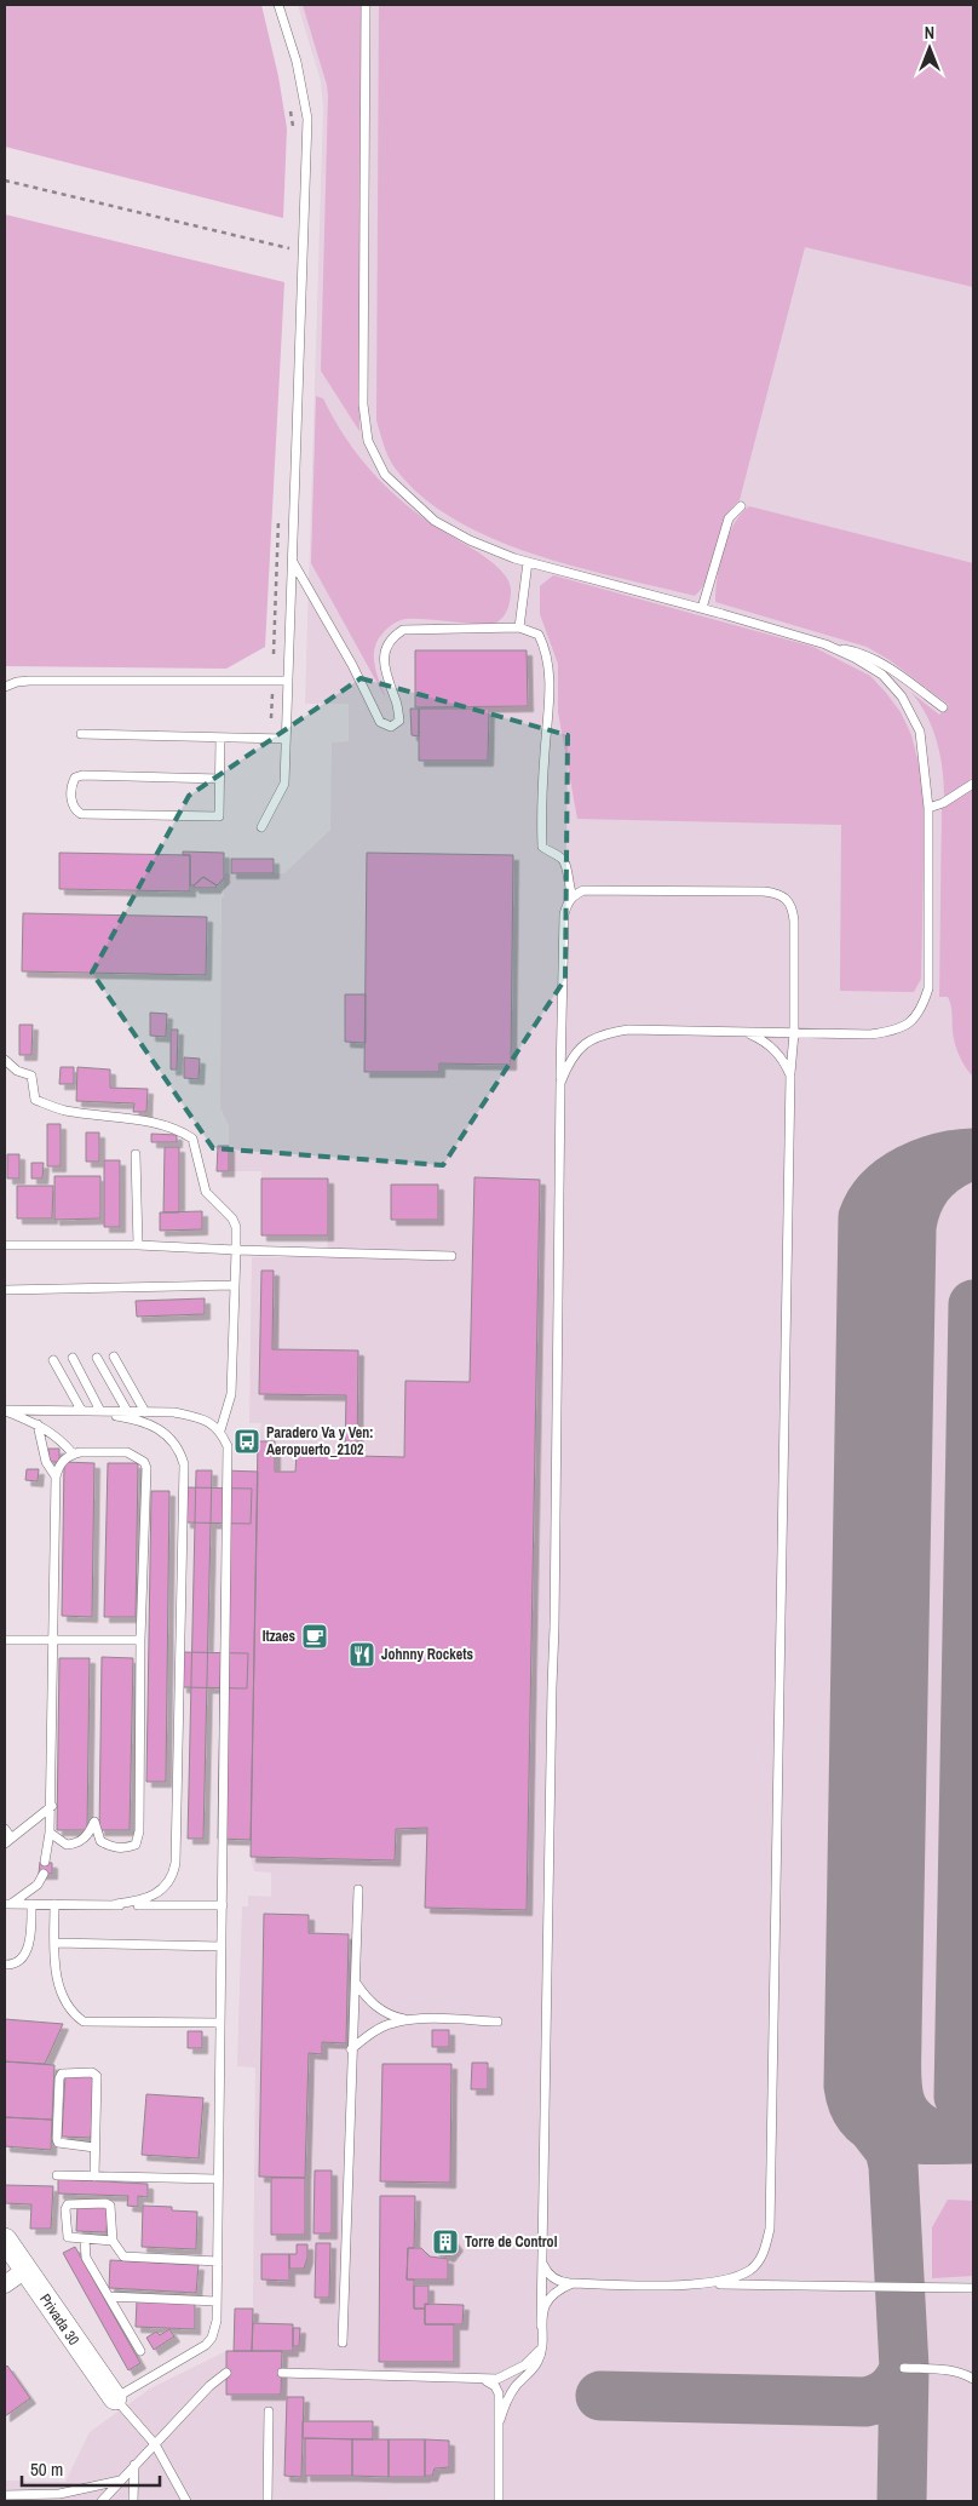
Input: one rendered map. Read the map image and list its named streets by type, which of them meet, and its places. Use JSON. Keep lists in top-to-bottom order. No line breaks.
{"streets":{"street":["Privada 30"]},"places":{"bus stop":["Paradero Va y Ven: Aeropuerto_2102"],"cafe":["Itzaes"],"restaurant":["Johnny Rockets"],"building":["Torre de Control"]},"scale_bar":"50 m","north":"top"}
